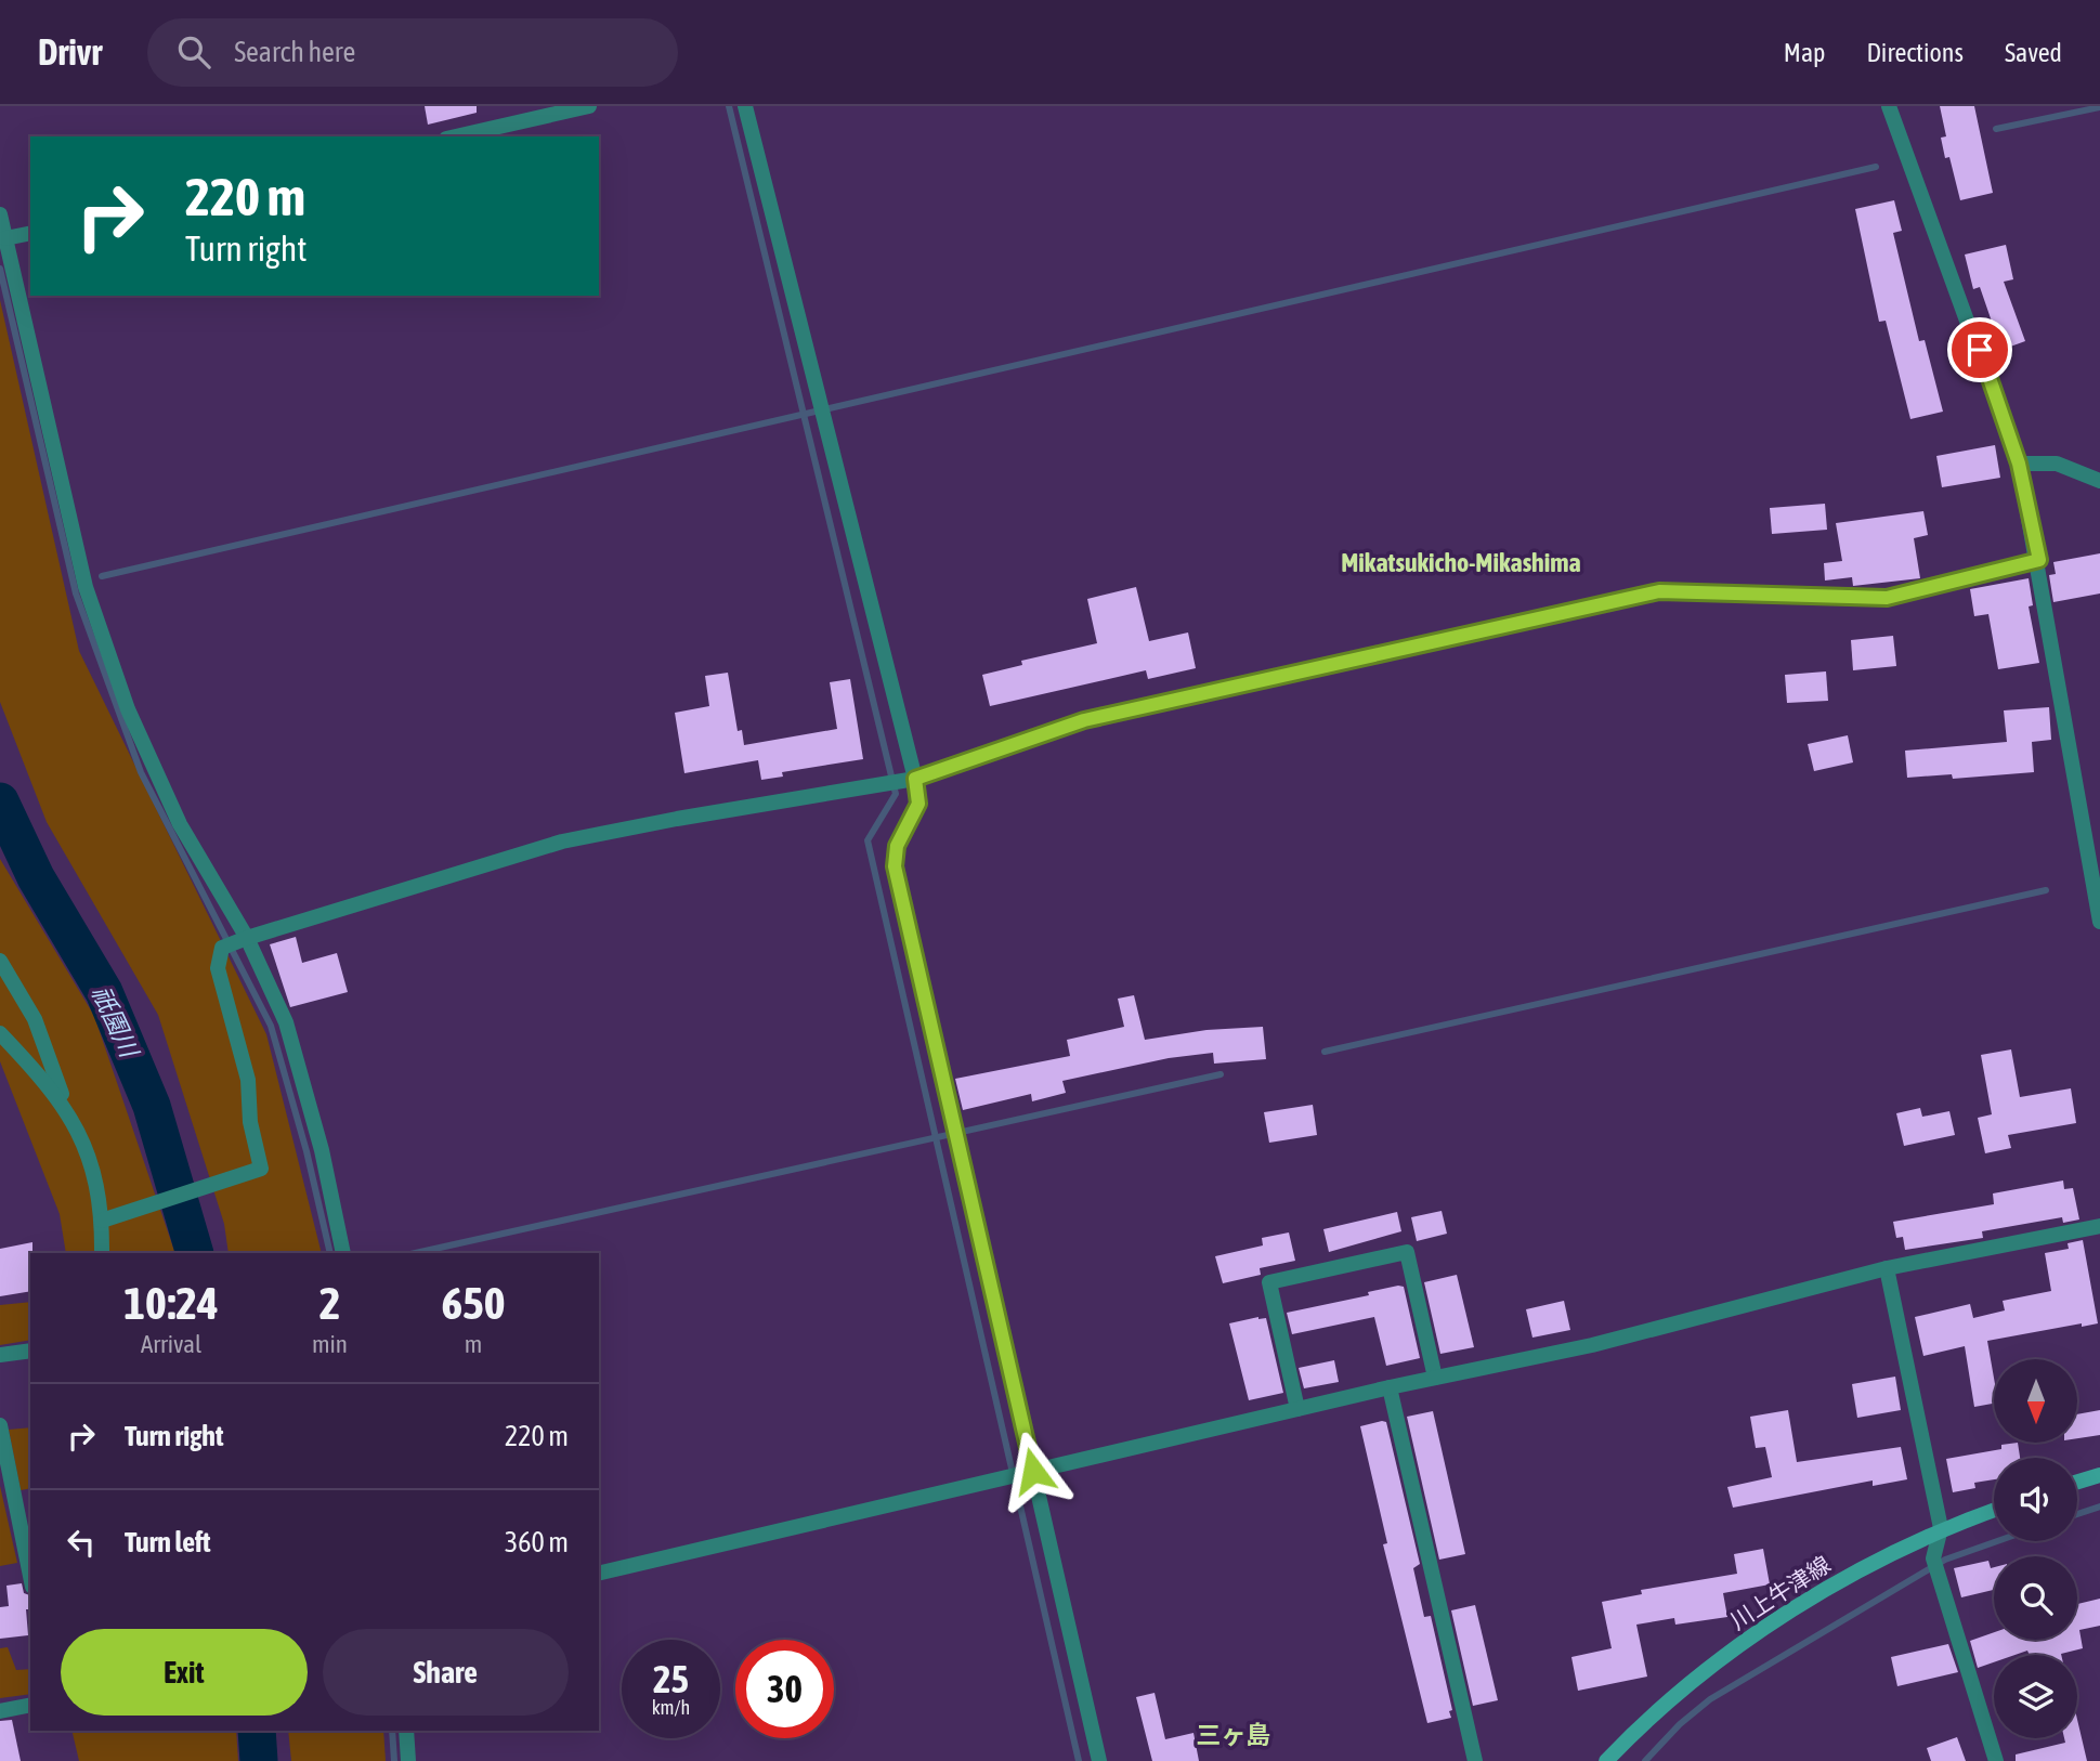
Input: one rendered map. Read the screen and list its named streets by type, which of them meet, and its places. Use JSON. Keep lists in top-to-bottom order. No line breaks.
{"streets":{"main road":["川上牛津線"]},"districts":["Mikatsukicho-Mikashima","三ヶ島"],"water":["祇園川"],"north":"bottom","page":{"header":"Drivr","search":"Search here","nav":["Map","Directions","Saved"],"turn":["220 m","Turn right"],"eta":["10:24","Arrival","2","min","650","m"],"list":[{"name":"Turn right","value":"220 m"},{"name":"Turn left","value":"360 m"}],"buttons":["Exit","Share"],"speed":"25 km/h","limit":"30"}}
